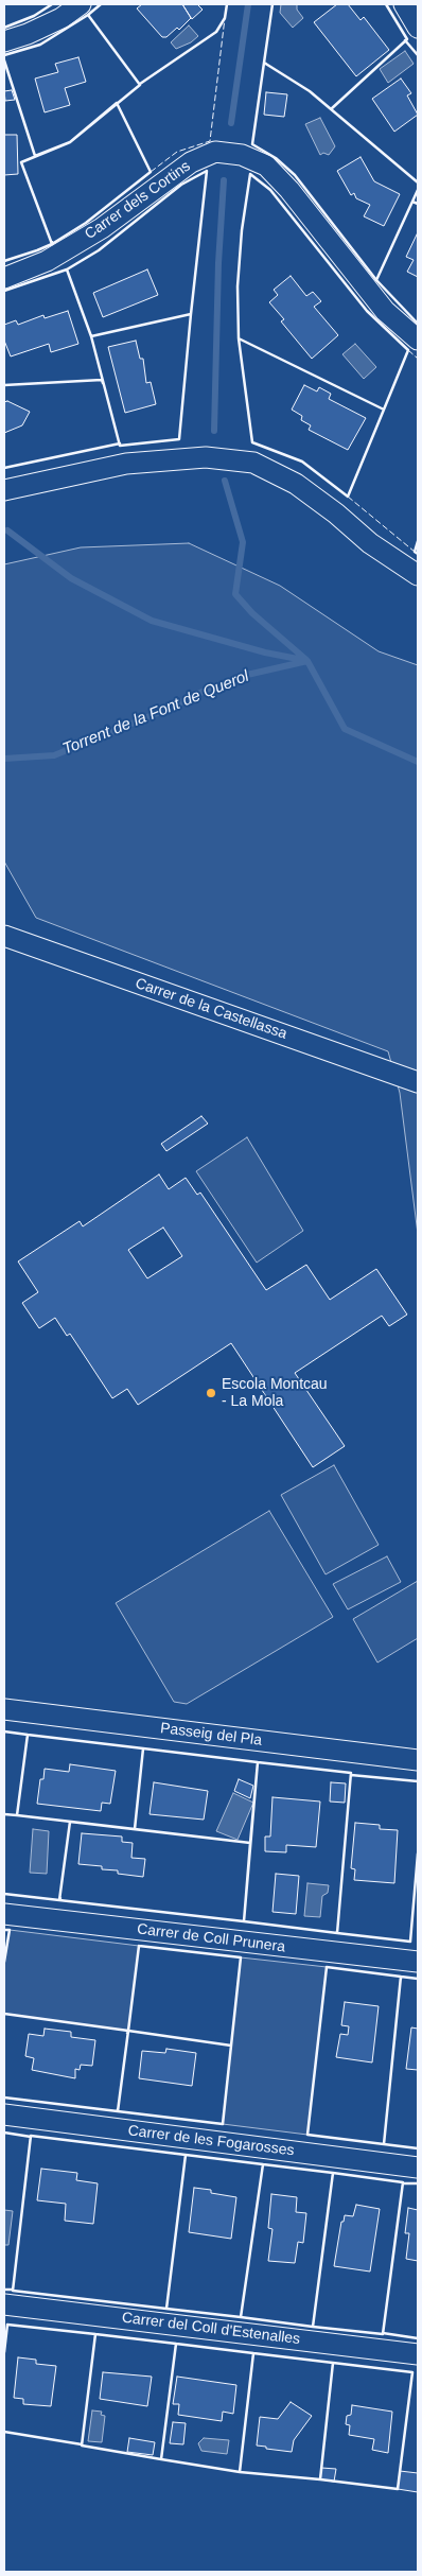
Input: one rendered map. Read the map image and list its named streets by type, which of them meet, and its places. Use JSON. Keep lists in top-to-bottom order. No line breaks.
{"streets":{"street":["Carrer dels Cortins","Carrer de la Castellassa","Passeig del Pla","Carrer de Coll Prunera","Carrer de les Fogarosses","Carrer del Coll d'Estenalles"]},"water":["Torrent de la Font de Querol"],"places":["Escola Montcau - La Mola"]}
